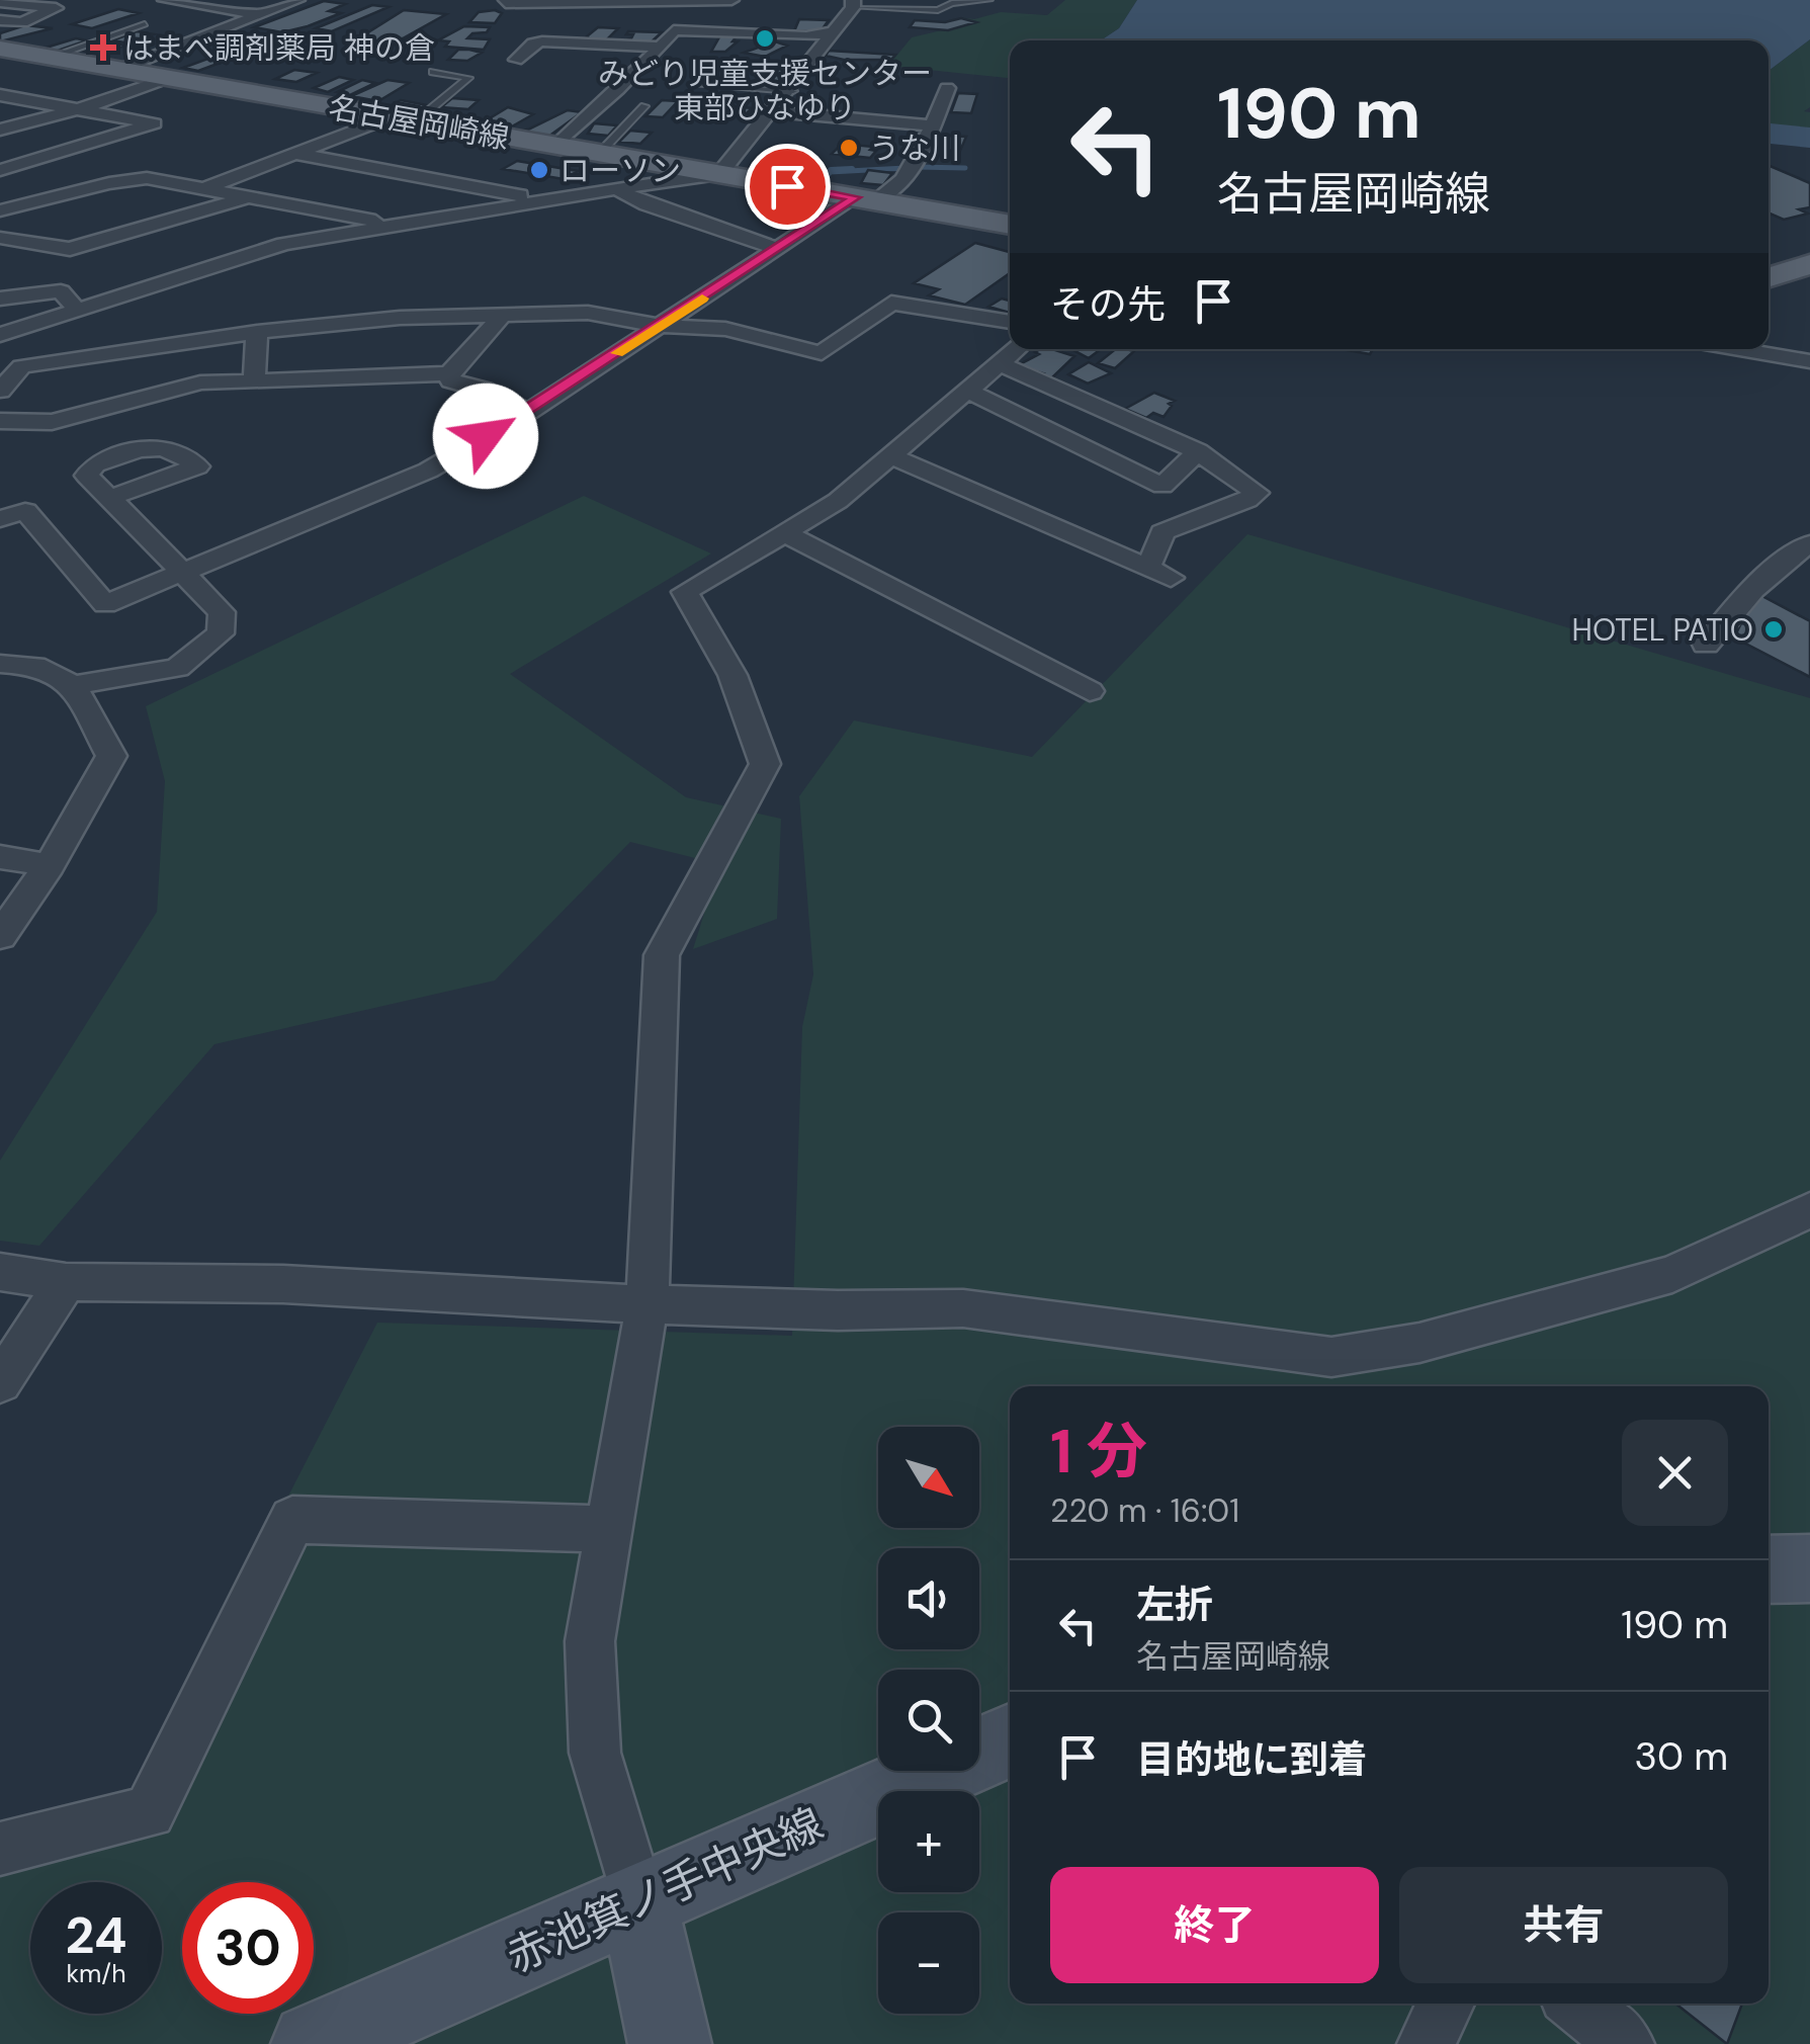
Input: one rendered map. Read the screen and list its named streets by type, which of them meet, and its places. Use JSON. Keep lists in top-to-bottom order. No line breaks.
{"streets":{"main road":["名古屋岡崎線"],"street":["赤池箕ノ手中央線"]},"places":{"other":["みどり児童支援センター 東部ひなゆり","うな川","ローソン","HOTEL PATIO"],"health":["はまべ調剤薬局 神の倉"]},"north":"bottom right","page":{"turn":["190 m","名古屋岡崎線"],"then":"その先","heading":["1 分","220 m · 16:01"],"map_buttons":["+","−"],"list":[{"name":"左折","note":"名古屋岡崎線","value":"190 m"},{"name":"目的地に到着","value":"30 m"}],"buttons":["終了","共有"],"speed":"24 km/h","limit":"30"}}
